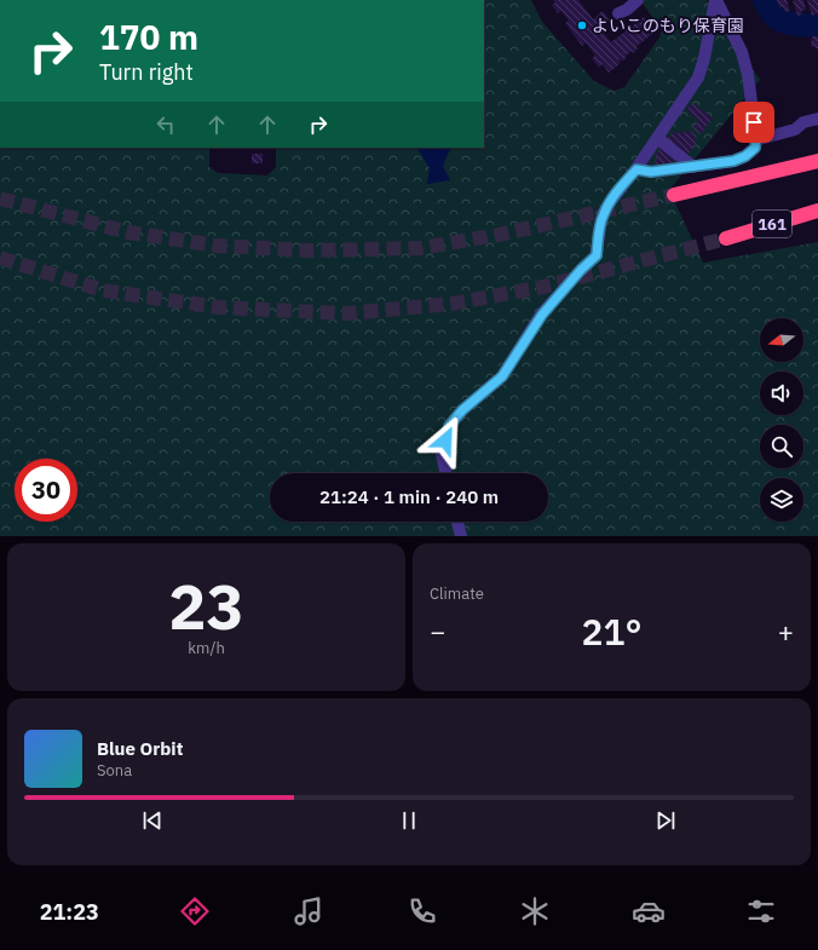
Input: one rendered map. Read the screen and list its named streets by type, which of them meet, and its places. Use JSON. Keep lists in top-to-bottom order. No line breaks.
{"streets":{"highway":["161"]},"places":["よいこのもり保育園"],"north":"left","page":{"turn":["170 m","Turn right"],"limit":"30","trip":"21:24 · 1 min · 240 m","tile":[["23","km/h"],"Climate"],"heat":["−","21°","+"],"song":["Blue Orbit","Sona"],"tabs":"21:23"}}
